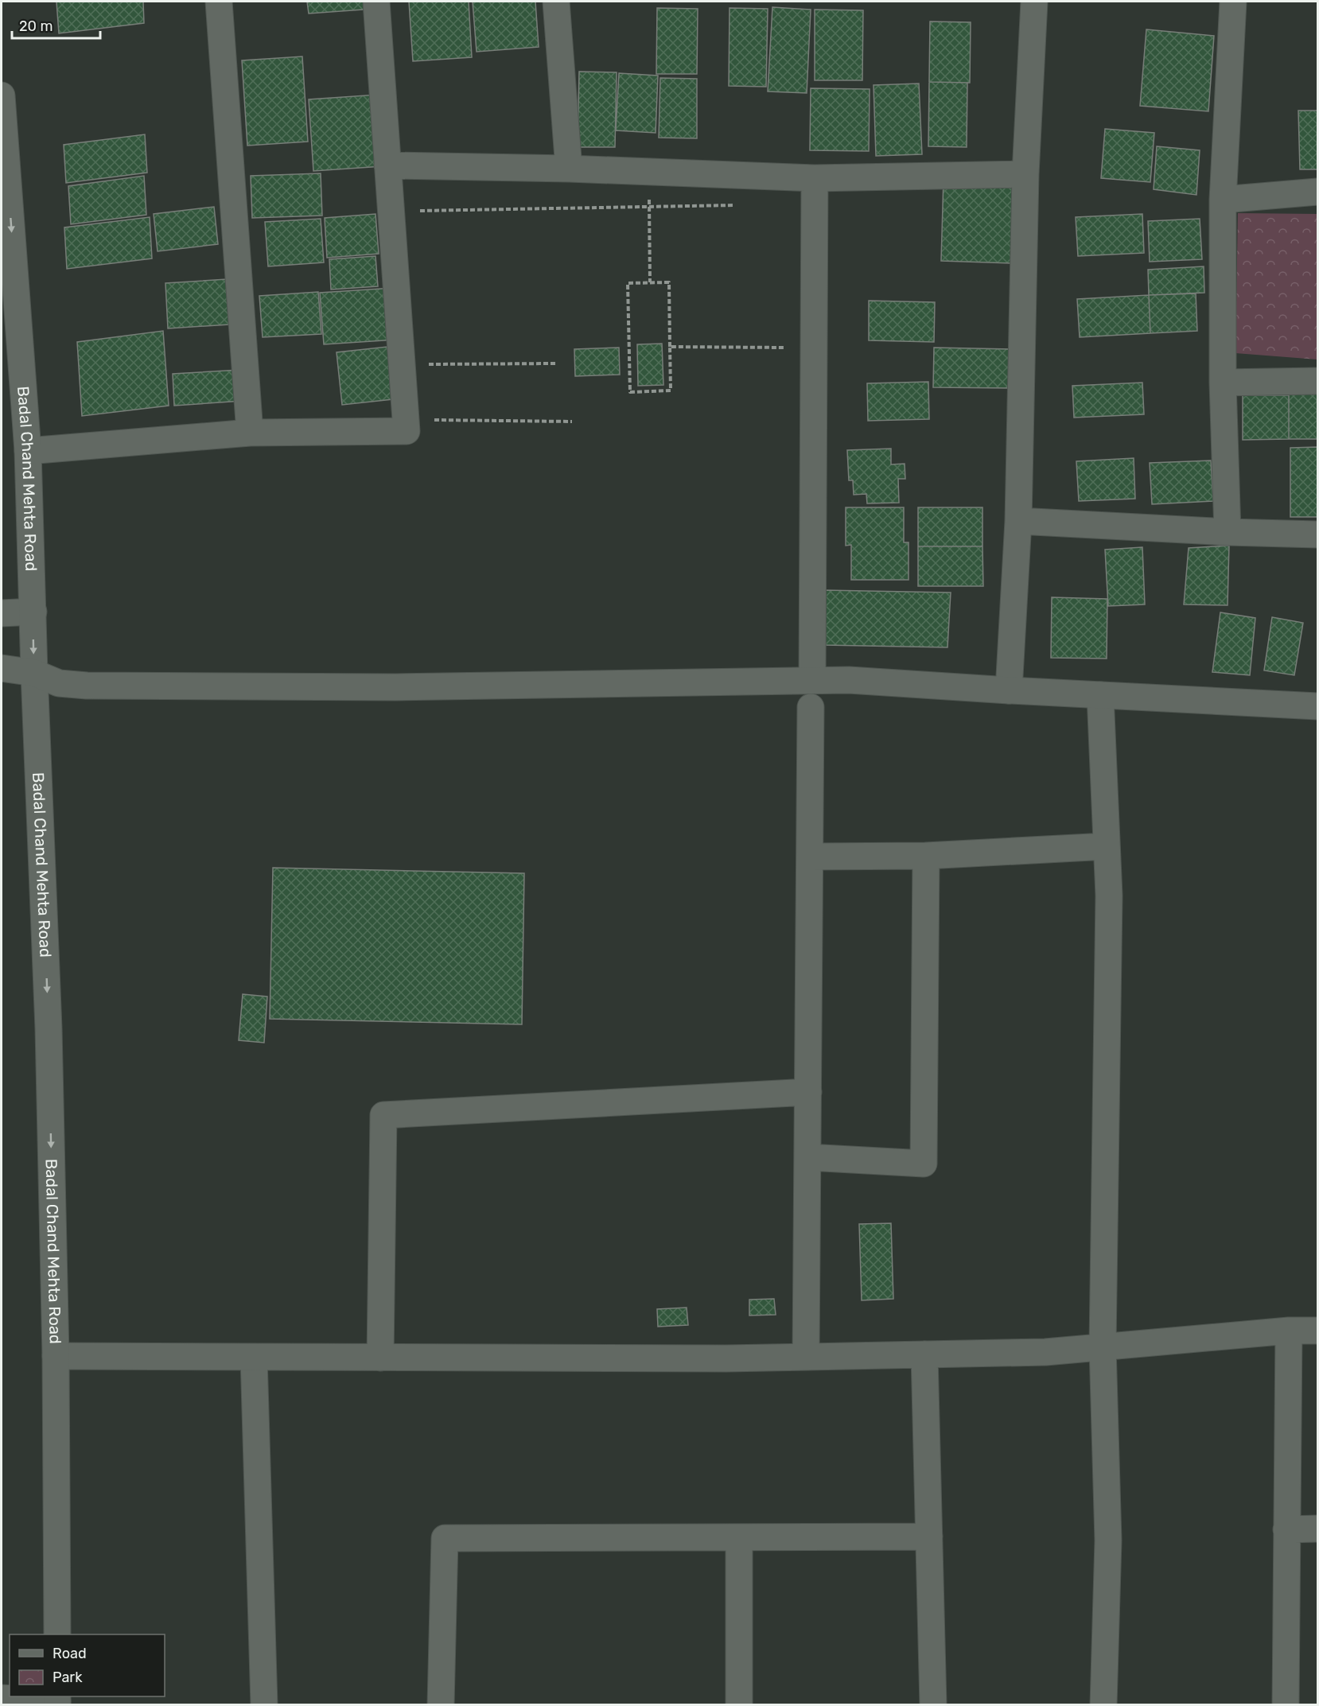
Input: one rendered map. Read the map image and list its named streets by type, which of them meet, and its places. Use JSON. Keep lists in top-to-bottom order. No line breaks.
{"streets":{"street":["Badal Chand Mehta Road"]},"legend":["Road","Park"],"scale_bar":"20 m"}
